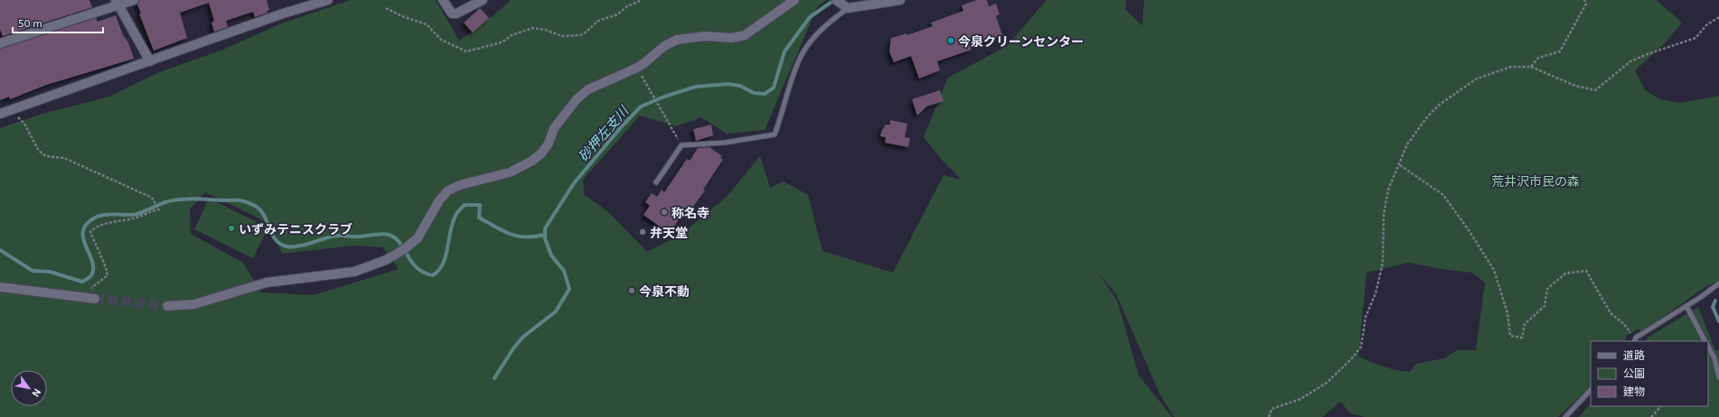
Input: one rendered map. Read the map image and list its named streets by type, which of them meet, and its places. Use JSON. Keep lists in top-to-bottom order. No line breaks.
{"water":["砂押左支川"],"parks":["荒井沢市民の森"],"places":["今泉クリーンセンター","称名寺","いずみテニスクラブ","弁天堂","今泉不動"],"legend":["道路","公園","建物"],"scale_bar":"50 m","north":"bottom right"}
